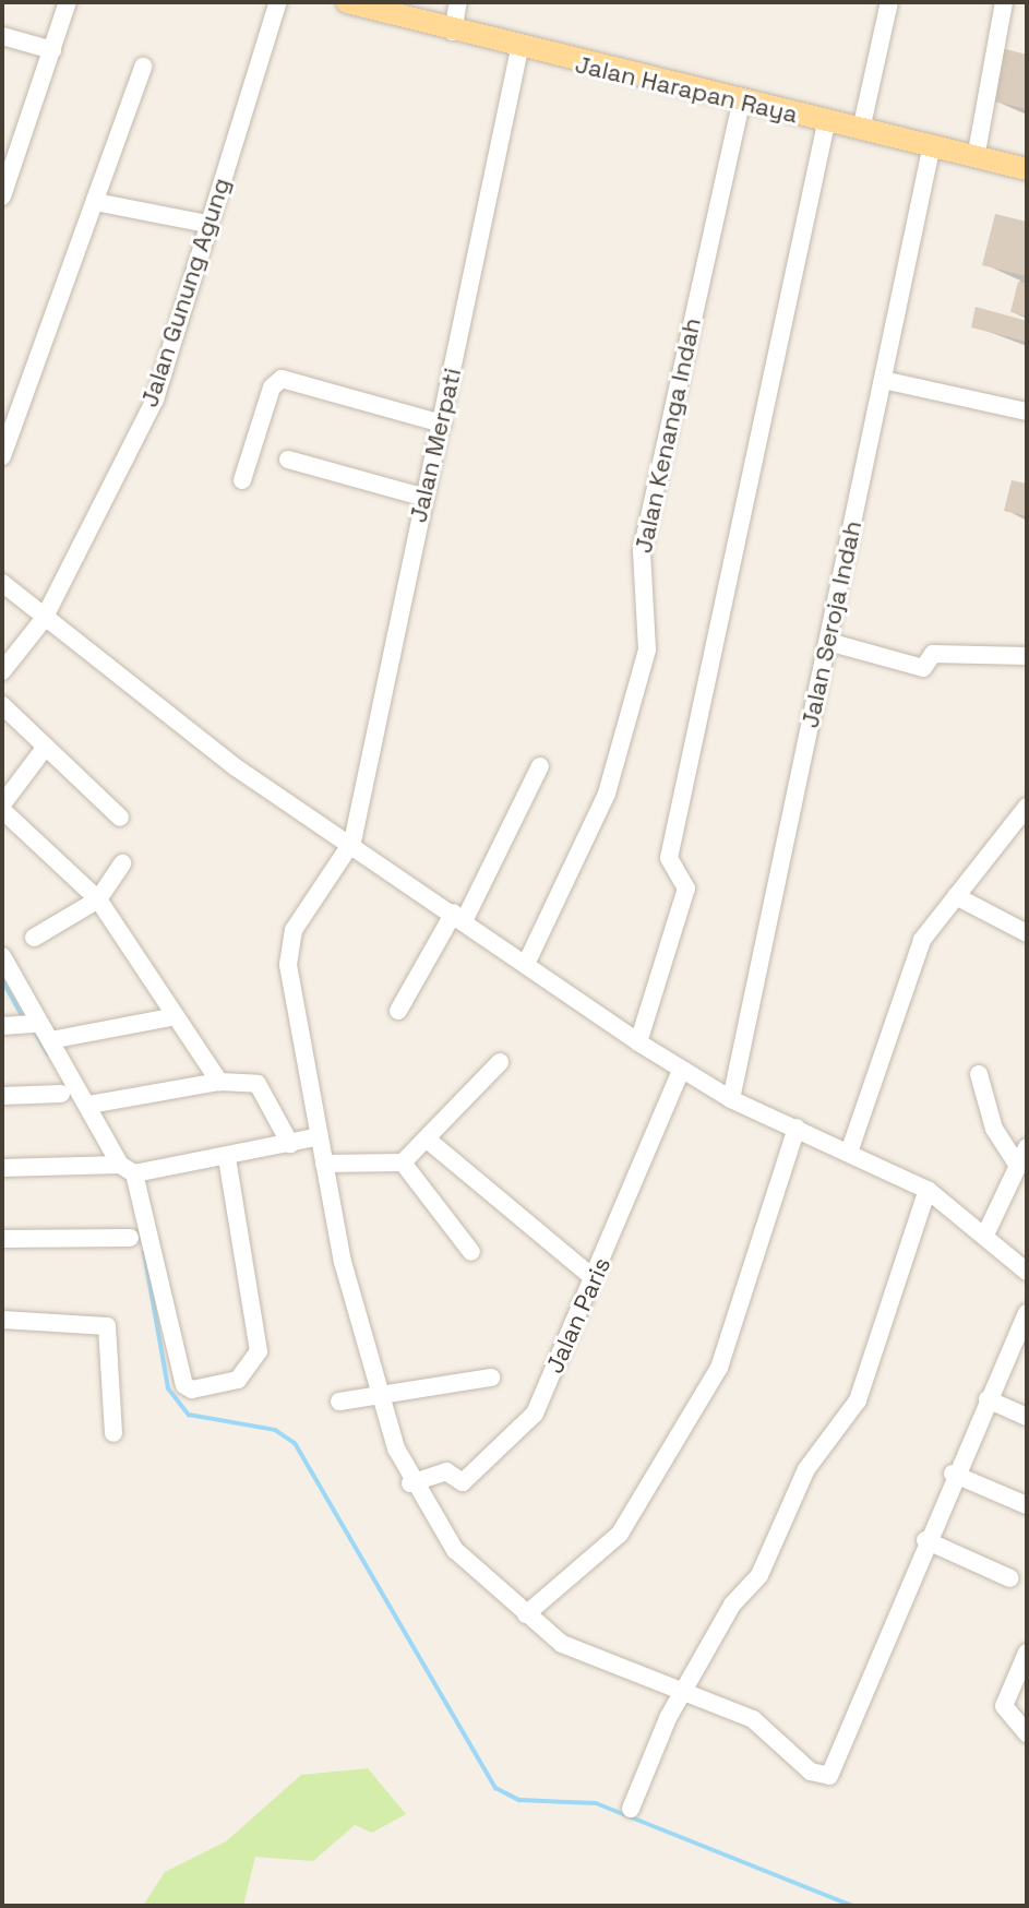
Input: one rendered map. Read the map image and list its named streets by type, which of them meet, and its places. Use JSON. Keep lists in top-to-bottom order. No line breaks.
{"streets":{"main road":["Jalan Harapan Raya"],"street":["Jalan Gunung Agung","Jalan Kenanga Indah","Jalan Merpati","Jalan Seroja Indah","Jalan Paris"]},"crossings":[["Jalan Harapan Raya","Jalan Kenanga Indah"],["Jalan Harapan Raya","Jalan Merpati"],["Jalan Harapan Raya","Jalan Seroja Indah"],["Jalan Merpati","Jalan Paris"]]}
